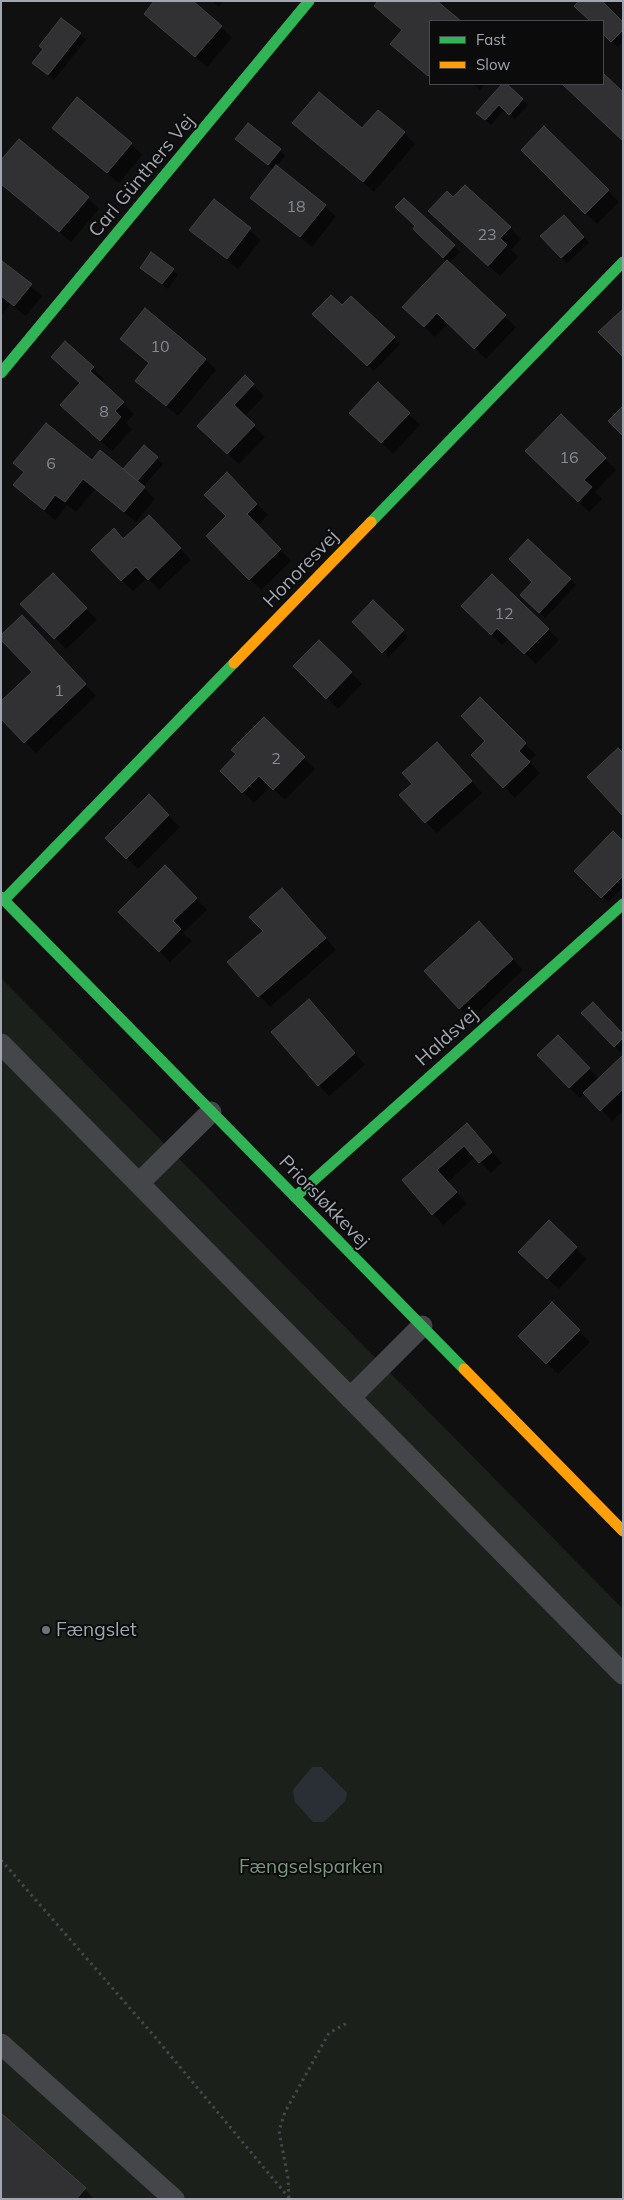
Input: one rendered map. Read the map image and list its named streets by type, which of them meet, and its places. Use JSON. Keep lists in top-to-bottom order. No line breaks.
{"streets":{"street":["Carl Günthers Vej","Honoresvej","Haldsvej","Priorsløkkevej"]},"crossings":[["Honoresvej","Priorsløkkevej"],["Haldsvej","Priorsløkkevej"]],"parks":["Fængselsparken"],"places":["Fængslet"],"house_numbers":["18","23","10","8","16","6","12","1","2"],"legend":["Fast","Slow"]}
